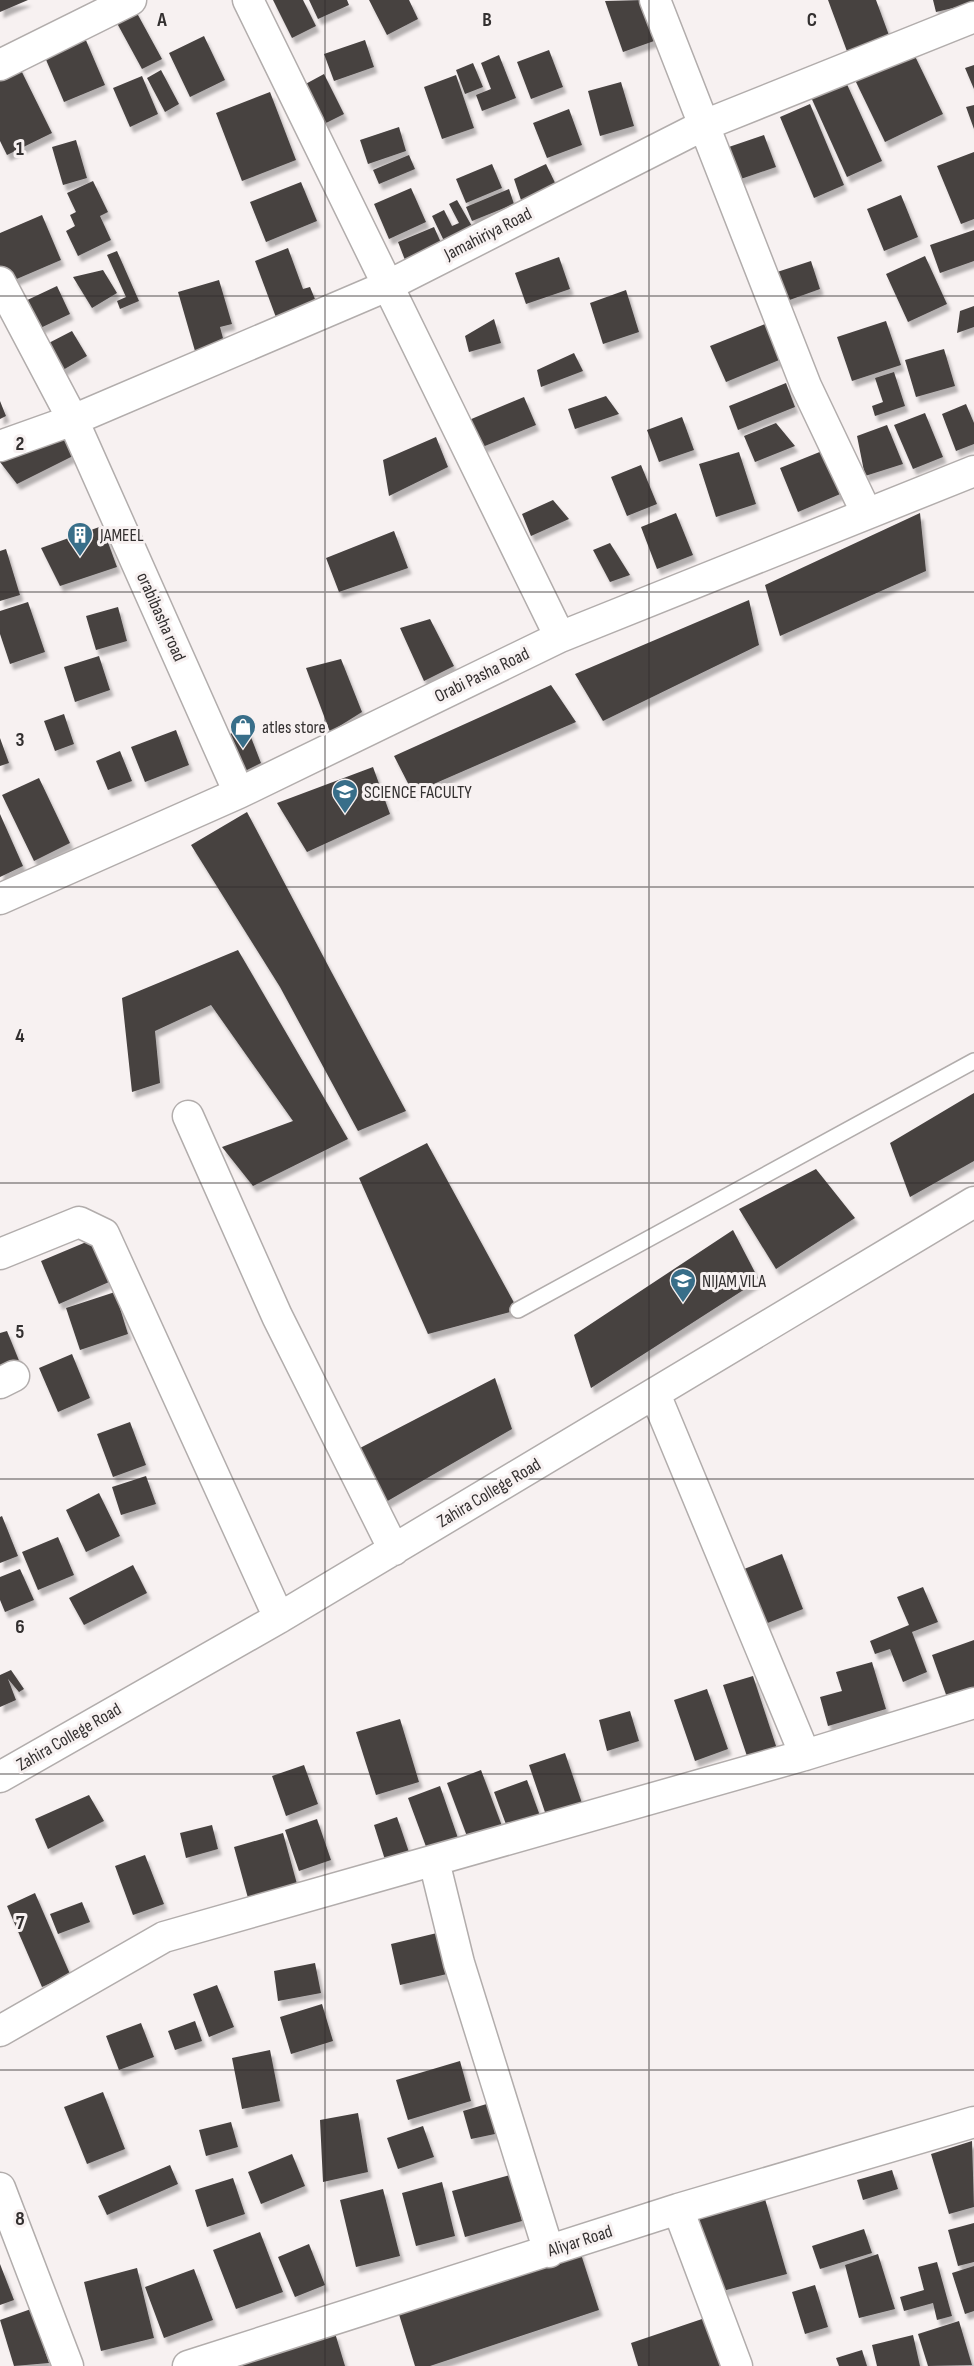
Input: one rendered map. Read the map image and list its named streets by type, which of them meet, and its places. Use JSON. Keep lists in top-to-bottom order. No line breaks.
{"streets":{"street":["Jamahiriya Road","orabibasha road","Orabi Pasha Road","Zahira College Road","Aliyar Road"]},"crossings":[["Jamahiriya Road","orabibasha road"],["orabibasha road","Orabi Pasha Road"]],"places":{"building":["JAMEEL"],"shop":["atles store"],"school or university":["SCIENCE FACULTY","NIJAM VILA"]},"grid":{"columns":["A","B","C"],"rows":["1","2","3","4","5","6","7","8"]}}
